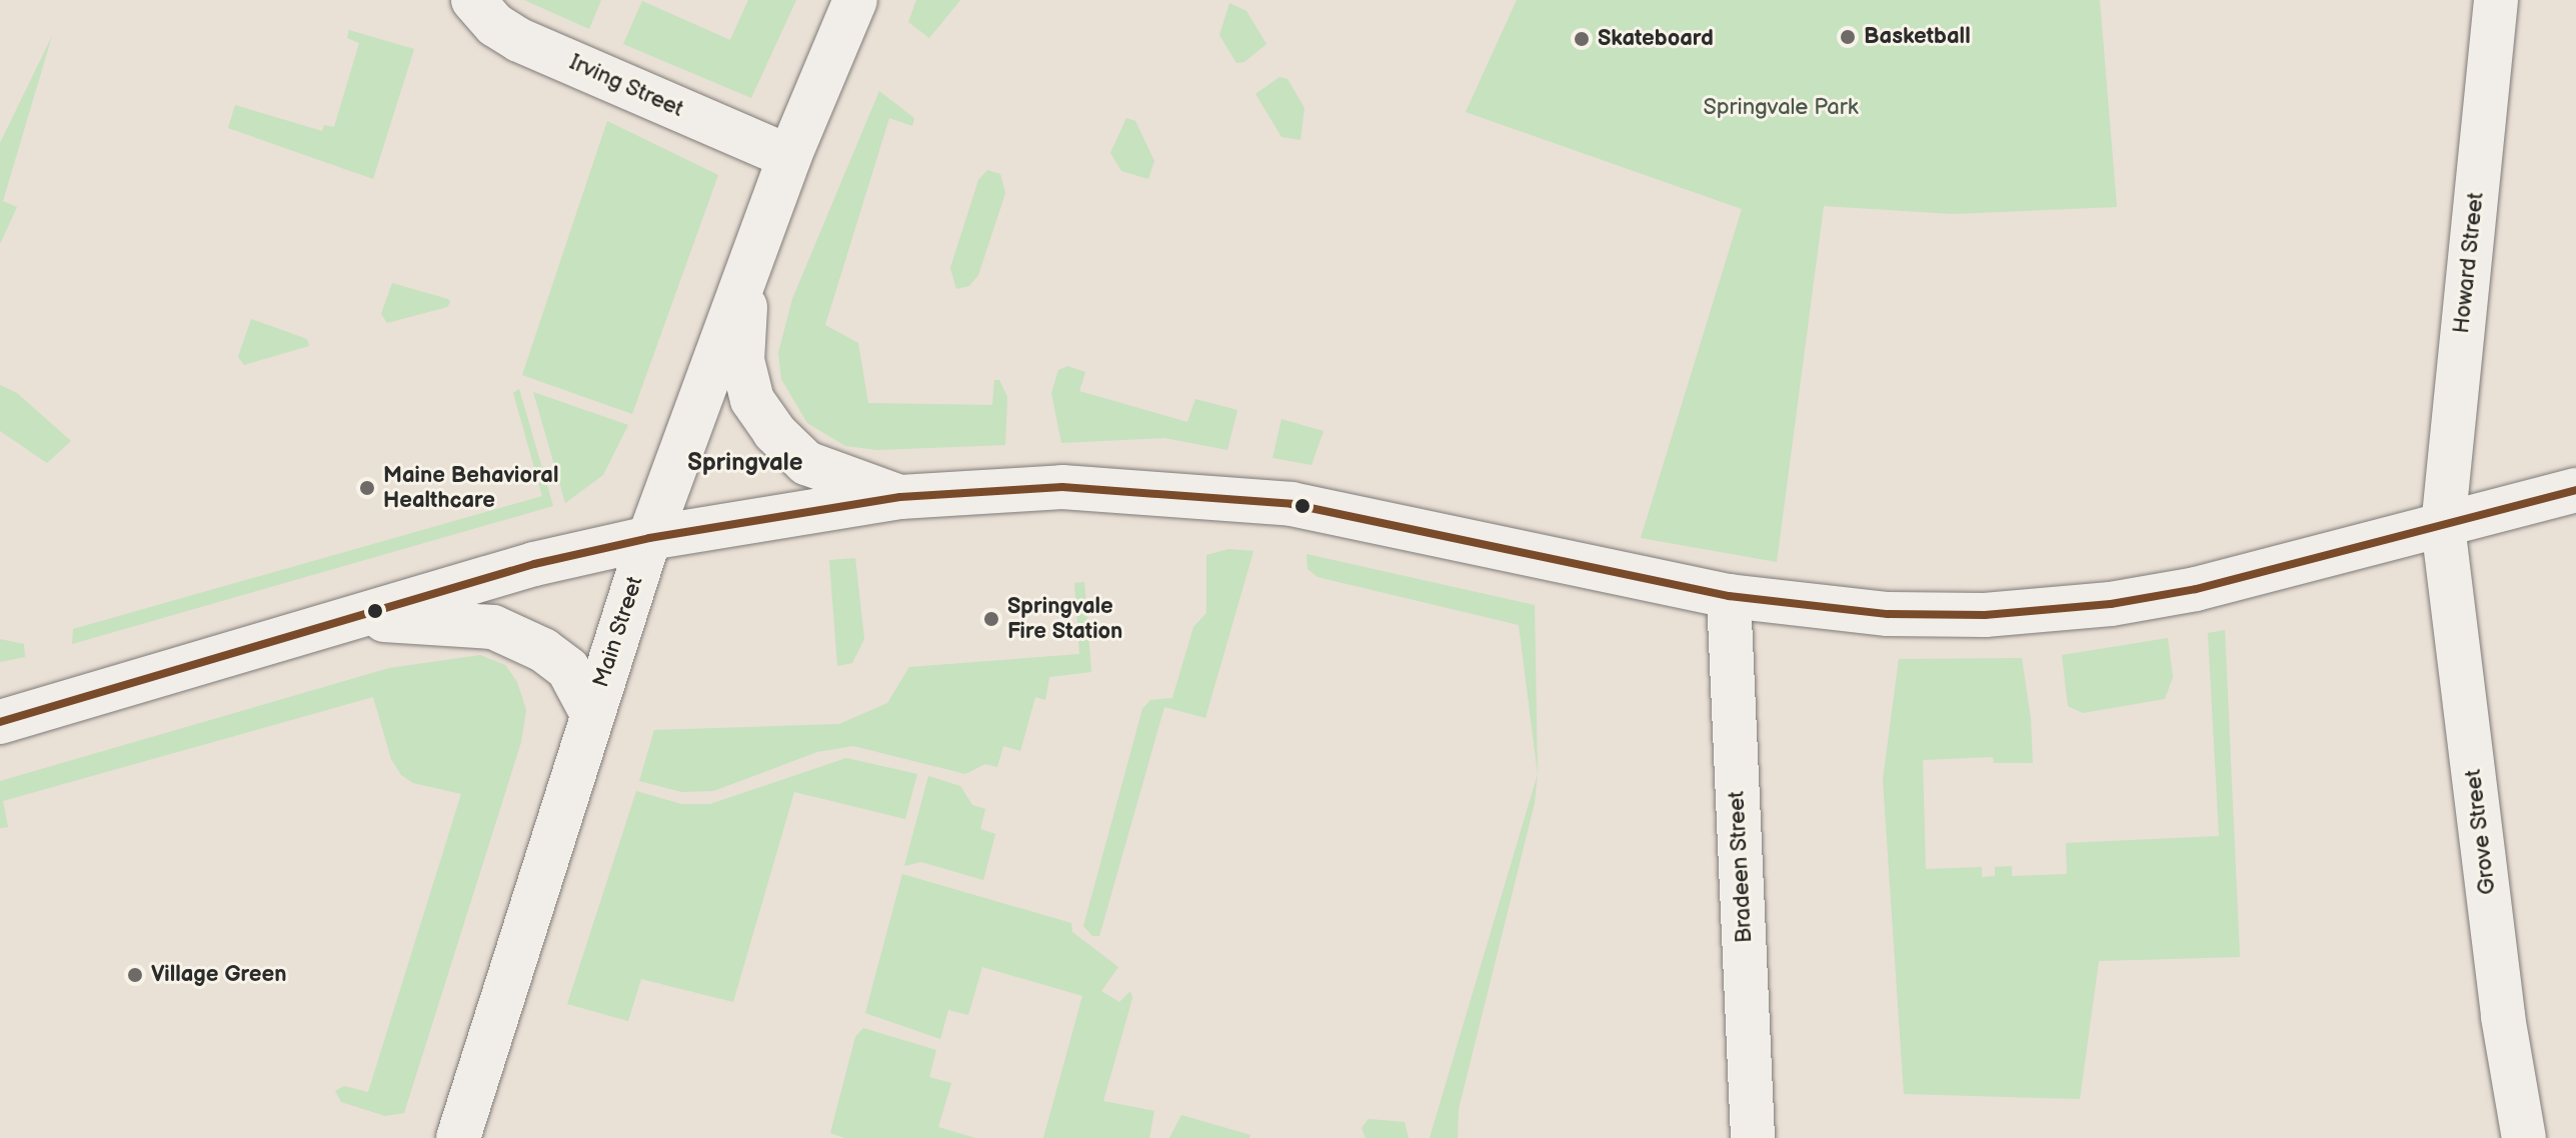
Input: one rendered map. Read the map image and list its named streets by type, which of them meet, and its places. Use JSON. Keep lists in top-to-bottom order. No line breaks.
{"streets":{"main road":["Irving Street","Howard Street","Main Street","Grove Street","Bradeen Street"]},"crossings":[["Irving Street","Main Street"],["Howard Street","Grove Street"]],"districts":["Springvale"],"parks":["Springvale Park"],"places":["Basketball","Skateboard","Maine Behavioral Healthcare","Springvale Fire Station","Village Green"]}
